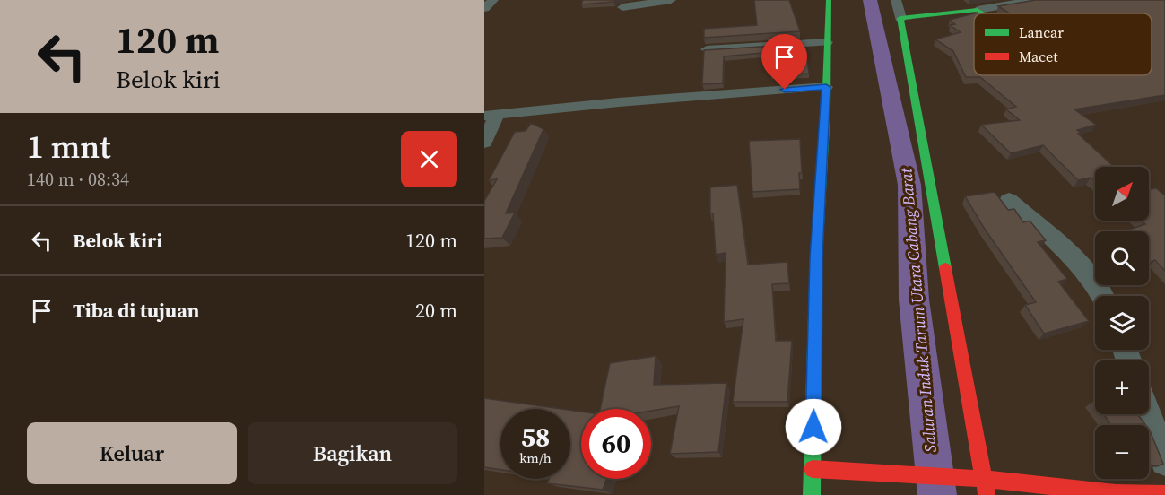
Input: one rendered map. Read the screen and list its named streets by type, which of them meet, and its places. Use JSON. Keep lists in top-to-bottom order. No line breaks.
{"water":["Saluran Induk Tarum Utara Cabang Barat"],"legend":["Lancar","Macet"],"north":"top right","page":{"turn":["120 m","Belok kiri"],"heading":["1 mnt","140 m · 08:34"],"map_buttons":["+","−"],"list":[{"name":"Belok kiri","value":"120 m"},{"name":"Tiba di tujuan","value":"20 m"}],"speed":"58 km/h","limit":"60","buttons":["Keluar","Bagikan"]}}
